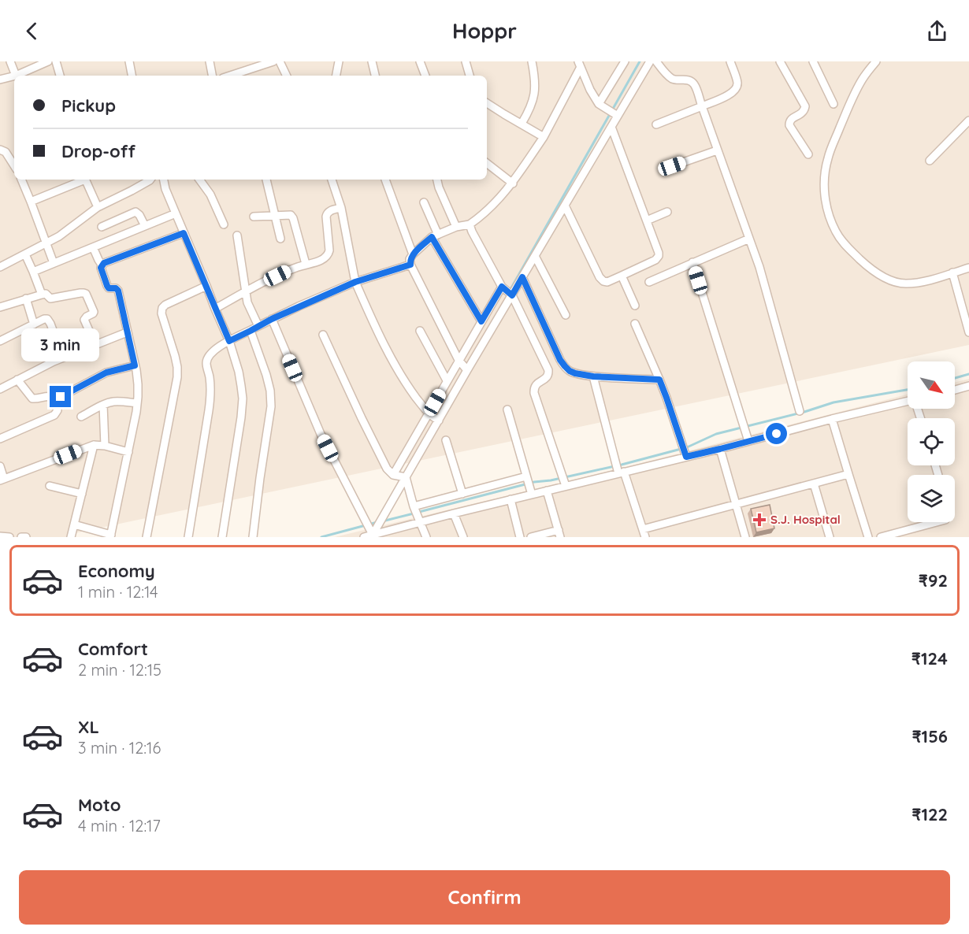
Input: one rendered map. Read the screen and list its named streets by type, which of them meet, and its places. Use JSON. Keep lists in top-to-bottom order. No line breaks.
{"places":{"health":["S.J. Hospital"]},"north":"bottom right","page":{"header":"Hoppr","banner":["Pickup","Drop-off"],"bubble":"3 min","list":[{"name":"Economy","note":"1 min · 12:14","value":"₹92"},{"name":"Comfort","note":"2 min · 12:15","value":"₹124"},{"name":"XL","note":"3 min · 12:16","value":"₹156"},{"name":"Moto","note":"4 min · 12:17","value":"₹122"}],"buttons":"Confirm"}}
